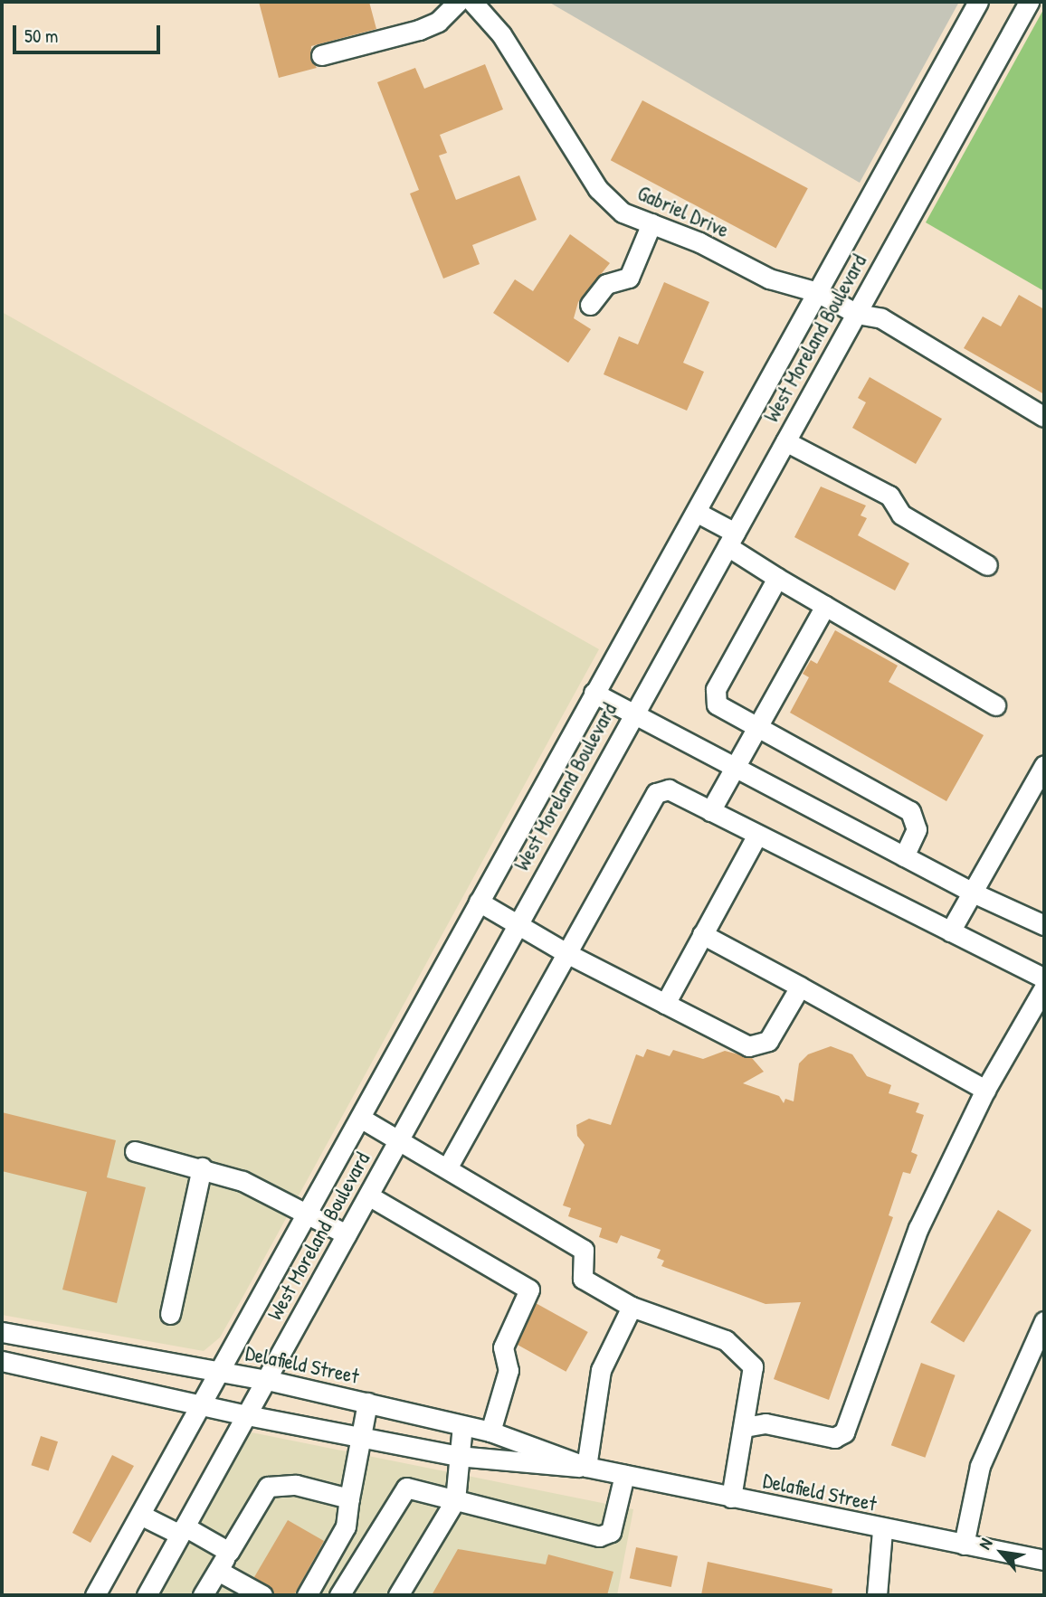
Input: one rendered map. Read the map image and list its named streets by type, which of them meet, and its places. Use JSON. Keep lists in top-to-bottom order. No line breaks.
{"streets":{"street":["Gabriel Drive","West Moreland Boulevard","Delafield Street"]},"crossings":[["Gabriel Drive","West Moreland Boulevard"],["West Moreland Boulevard","Delafield Street"]],"scale_bar":"50 m","north":"top left"}
